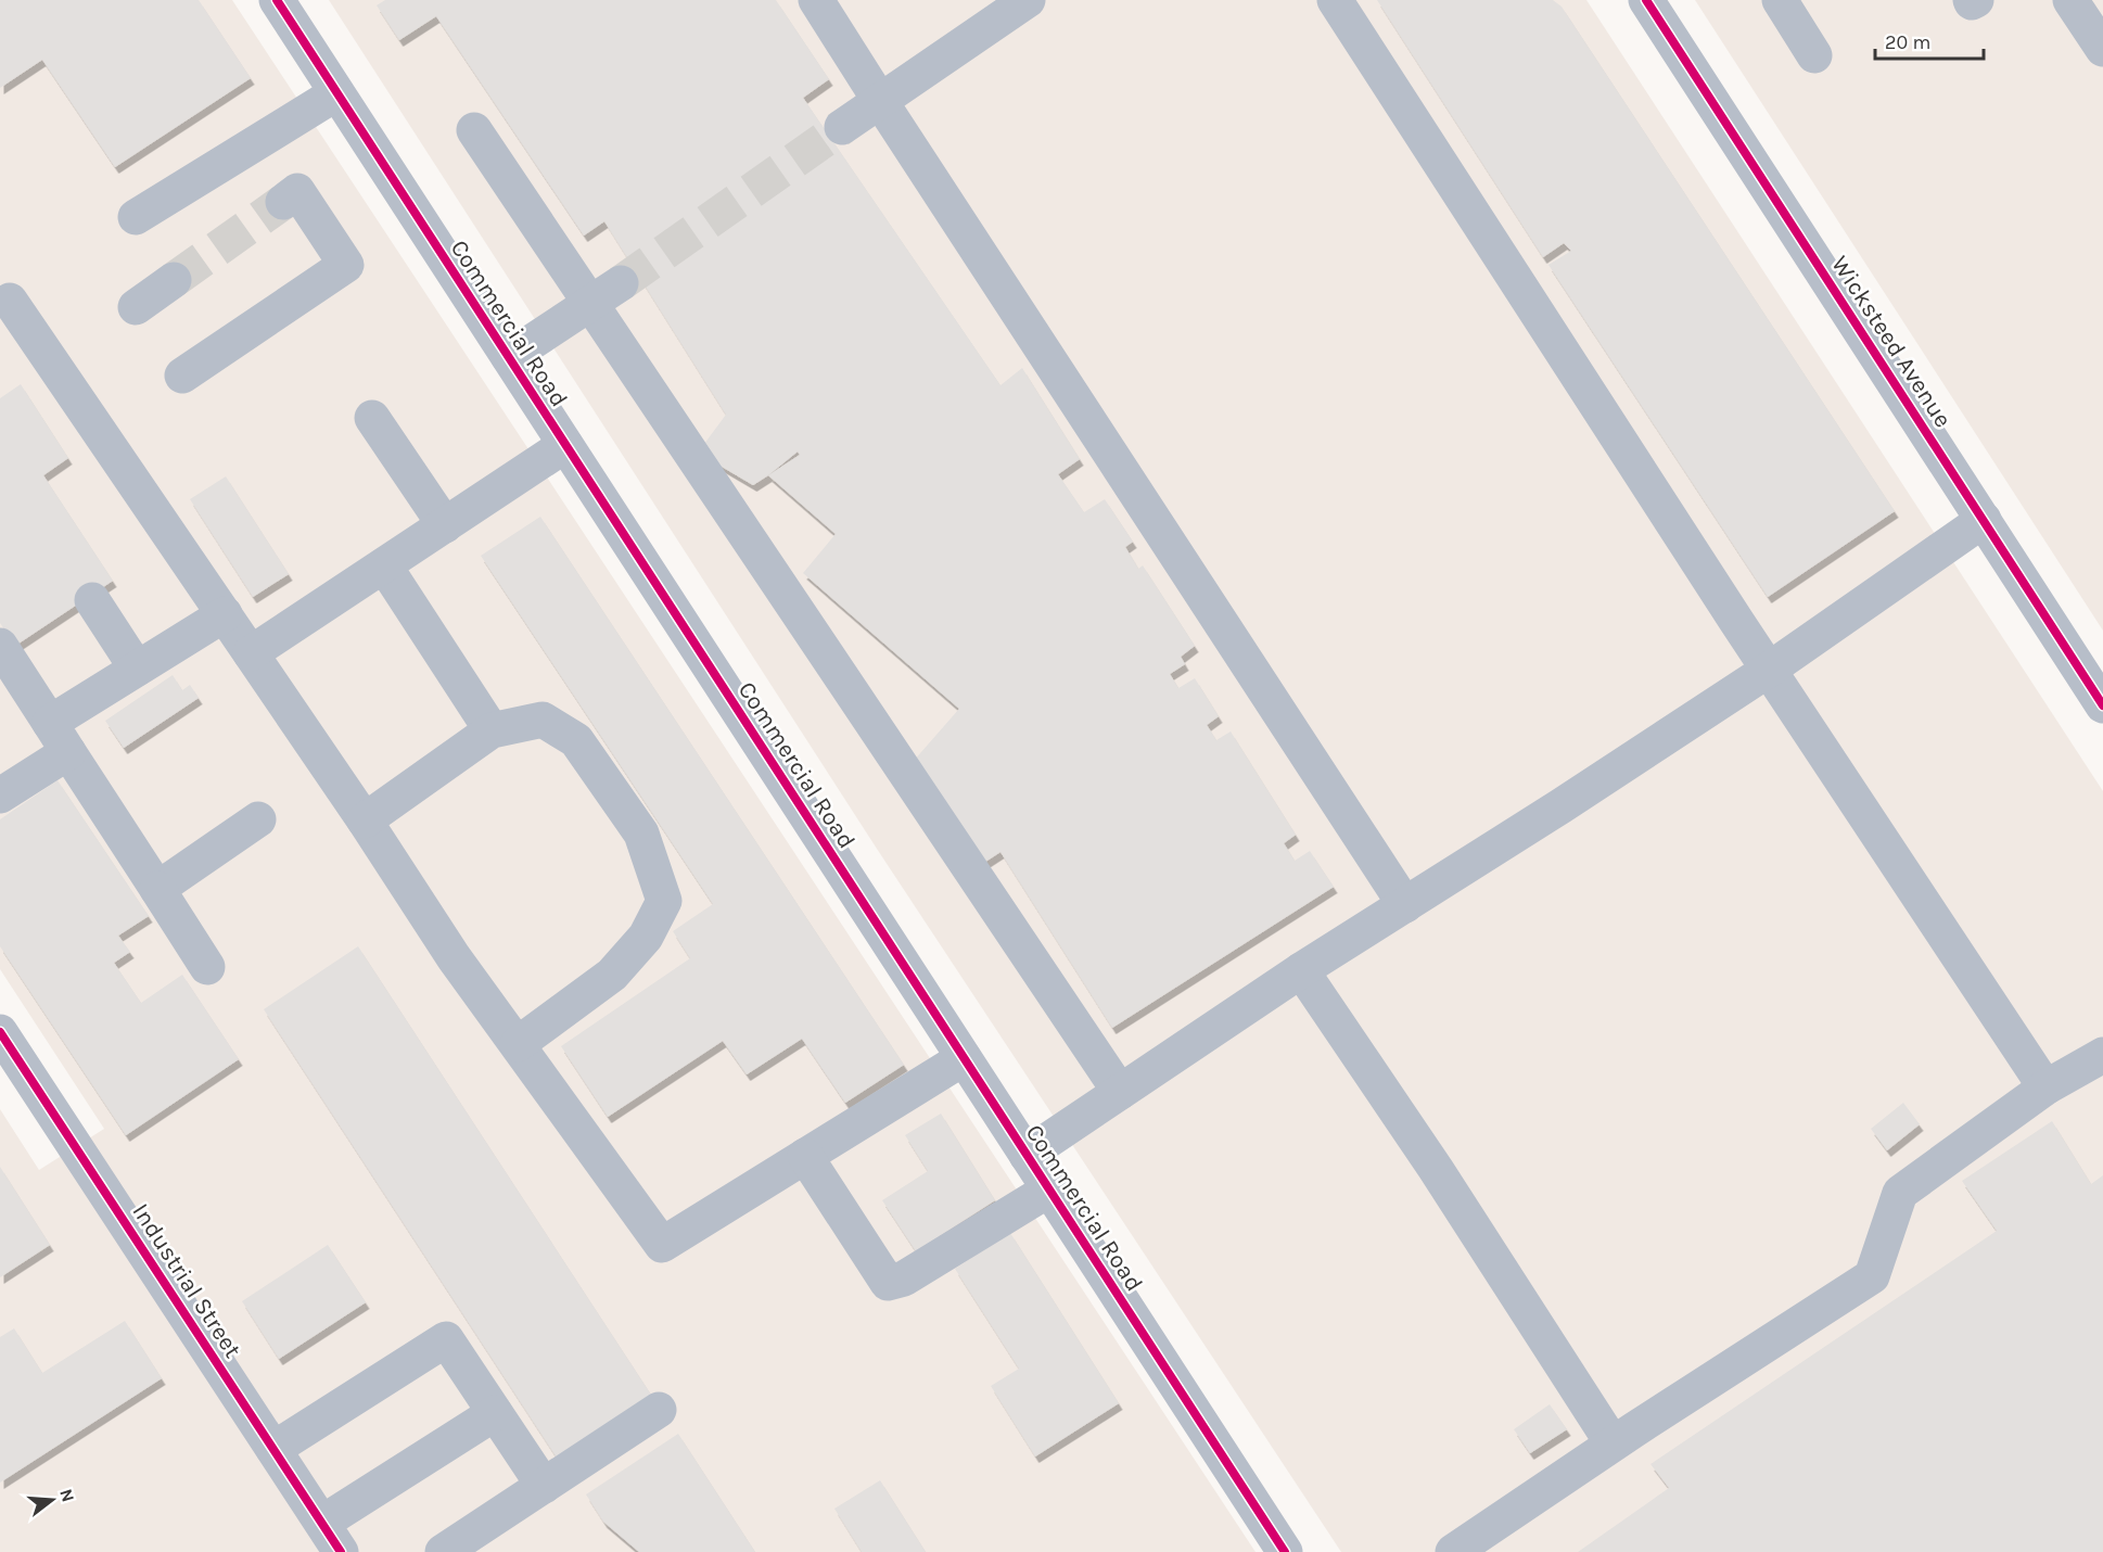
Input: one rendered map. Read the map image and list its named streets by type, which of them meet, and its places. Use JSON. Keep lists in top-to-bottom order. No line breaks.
{"streets":{"street":["Commercial Road","Wicksteed Avenue","Industrial Street"]},"scale_bar":"20 m","north":"right"}
